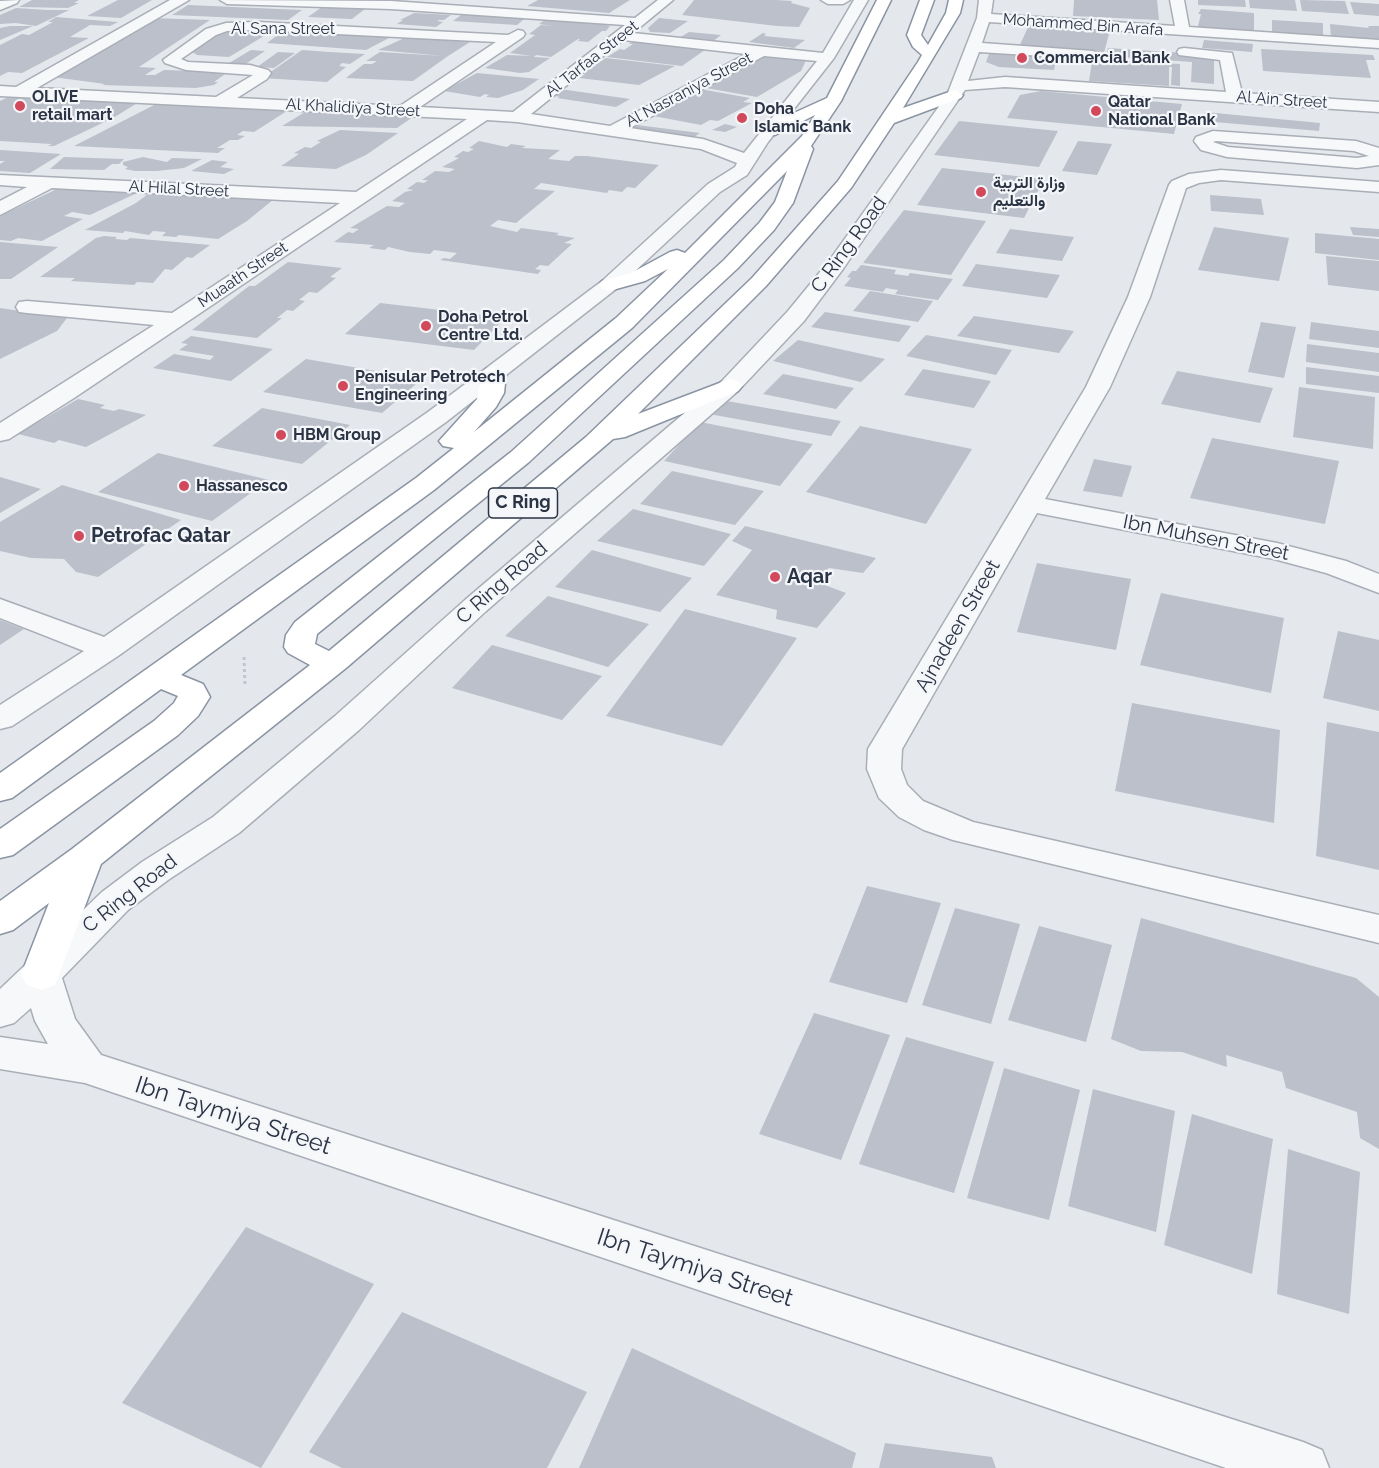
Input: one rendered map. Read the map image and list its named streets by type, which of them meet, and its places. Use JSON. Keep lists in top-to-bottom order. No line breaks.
{"streets":{"highway":["C Ring Road","C Ring"],"street":["Mohammed Bin Arafa","Al Sana Street","Al Tarfaa Street","Al Nasraniya Street","Al Ain Street","Al Khalidiya Street","Al Hilal Street","Muaath Street","Ibn Muhsen Street","Ajnadeen Street","Ibn Taymiya Street"]},"crossings":[["Mohammed Bin Arafa","C Ring Road"],["Al Tarfaa Street","Al Nasraniya Street"],["Al Tarfaa Street","Al Khalidiya Street"],["Al Nasraniya Street","Al Khalidiya Street"],["Al Ain Street","C Ring Road"],["Al Khalidiya Street","Muaath Street"],["Al Hilal Street","Muaath Street"],["Ibn Muhsen Street","Ajnadeen Street"]],"places":["Commercial Bank","OLIVE retail mart","Qatar National Bank","Doha Islamic Bank","وزارة التربية والتعليم","Doha Petrol Centre Ltd.","Penisular Petrotech Engineering","HBM Group","Hassanesco","Petrofac Qatar","Aqar"]}
